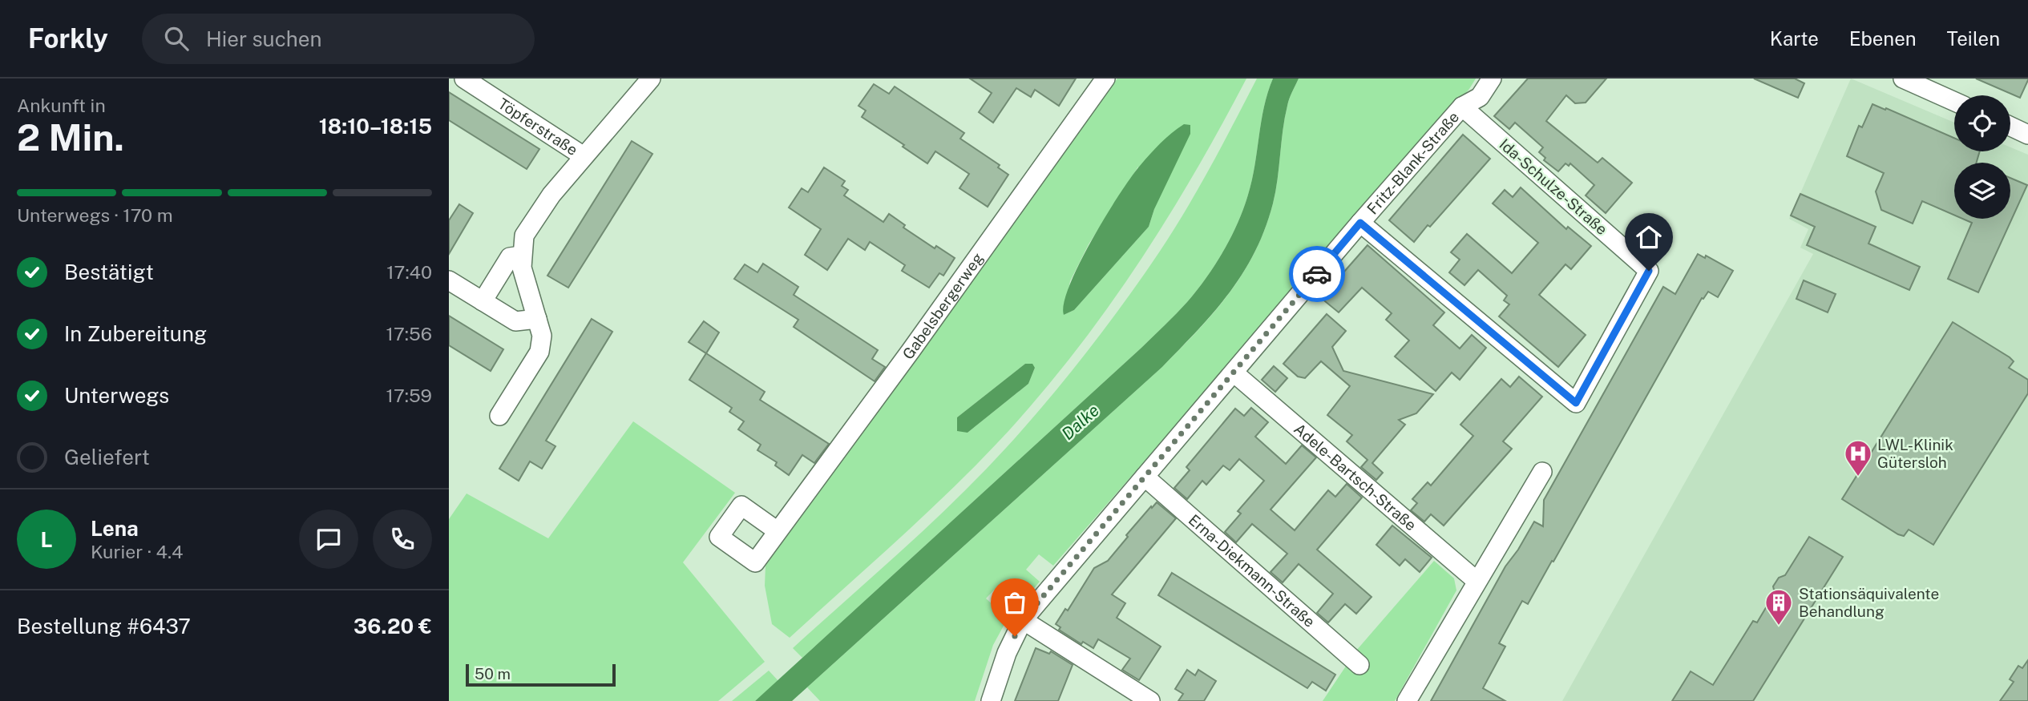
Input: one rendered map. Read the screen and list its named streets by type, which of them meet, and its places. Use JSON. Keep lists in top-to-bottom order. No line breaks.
{"streets":{"street":["Töpferstraße","Fritz-Blank-Straße","Ida-Schulze-Straße","Gabelsbergerweg","Adele-Bartsch-Straße","Erna-Diekmann-Straße"]},"crossings":[["Fritz-Blank-Straße","Ida-Schulze-Straße"],["Fritz-Blank-Straße","Adele-Bartsch-Straße"],["Fritz-Blank-Straße","Erna-Diekmann-Straße"]],"water":["Dalke"],"places":{"hospital":["LWL-Klinik Gütersloh"],"building":["Stationsäquivalente Behandlung"]},"scale_bar":"50 m","page":{"header":"Forkly","search":"Hier suchen","nav":["Karte","Ebenen","Teilen"],"heading":["2 Min.","Ankunft in","18:10–18:15"],"panel":["Lena","Kurier · 4.4","Bestellung #6437","36.20 €"],"bar":"Unterwegs · 170 m","list":[["Bestätigt","17:40"],["In Zubereitung","17:56"],["Unterwegs","17:59"],"Geliefert"],"round":"L","scale":"50 m"}}
